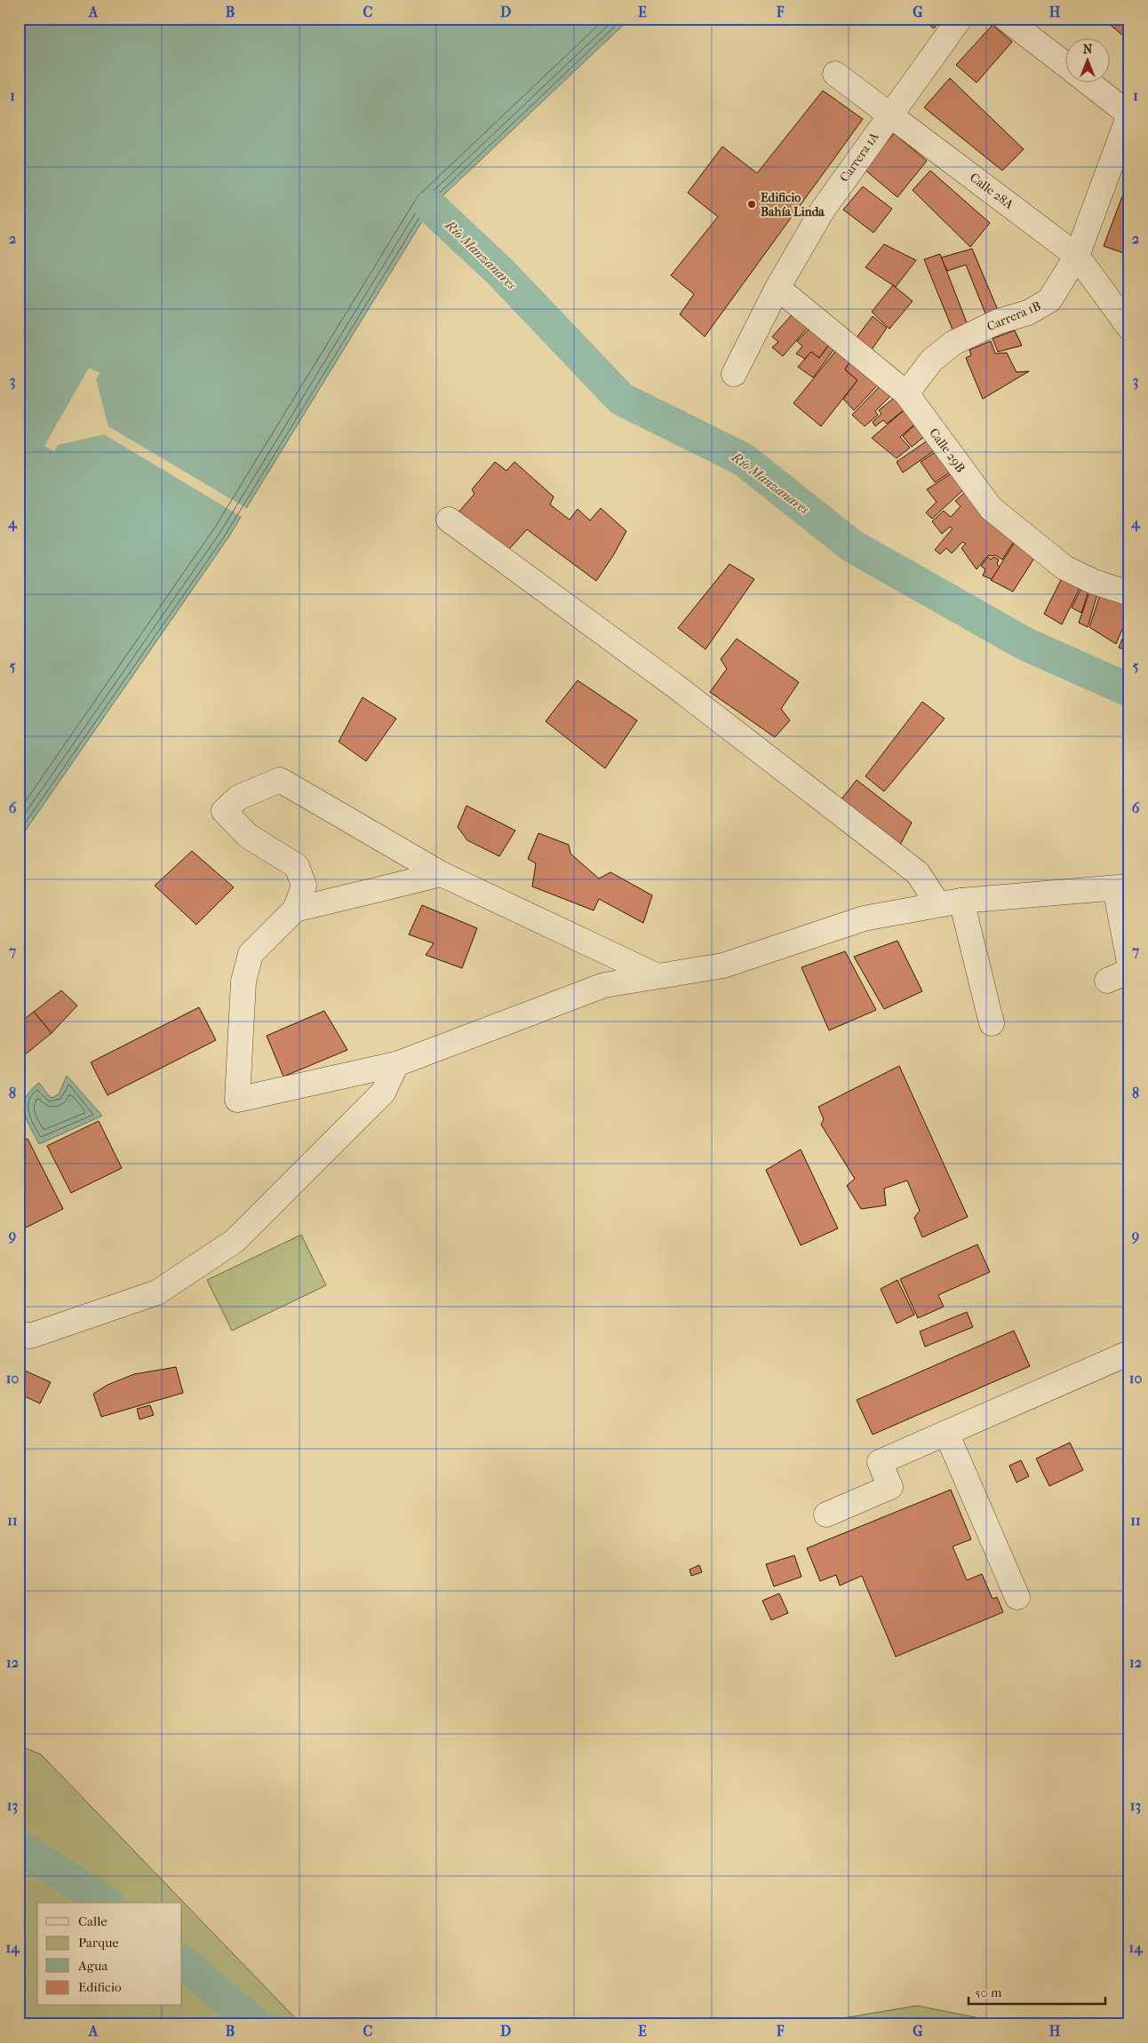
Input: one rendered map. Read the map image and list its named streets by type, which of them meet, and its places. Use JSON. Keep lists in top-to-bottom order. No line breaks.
{"streets":{"street":["Carrera 1A","Calle 28A","Carrera 1B","Calle 29B"]},"crossings":[["Carrera 1A","Calle 28A"],["Carrera 1A","Calle 29B"],["Calle 28A","Carrera 1B"],["Carrera 1B","Calle 29B"]],"water":["Río Manzanares"],"places":["Edificio Bahía Linda"],"legend":["Calle","Parque","Agua","Edificio"],"scale_bar":"50 m","north":"top","grid":{"columns":["A","B","C","D","E","F","G","H"],"rows":["1","2","3","4","5","6","7","8","9","10","11","12","13","14"]}}
